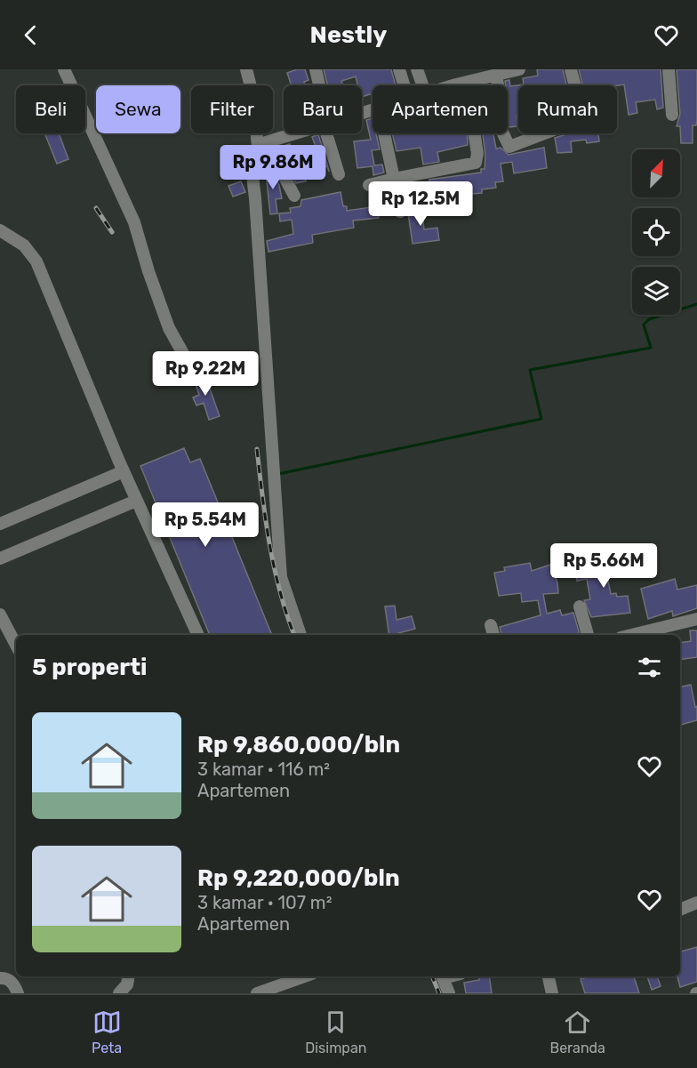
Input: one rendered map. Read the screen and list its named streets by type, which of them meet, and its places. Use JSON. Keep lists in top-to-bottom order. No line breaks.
{"north":"top right","page":{"header":"Nestly","chip":["Beli","Sewa","Filter","Baru","Apartemen","Rumah"],"price":["Rp 9.86M","Rp 12.5M","Rp 9.22M","Rp 5.54M","Rp 5.66M"],"heading":"5 properti","list":[{"name":"Rp 9,860,000/bln","note":"3 kamar · 116 m² · Apartemen"},{"name":"Rp 9,220,000/bln","note":"3 kamar · 107 m² · Apartemen"}],"tabs":["Peta","Disimpan","Beranda"]}}
